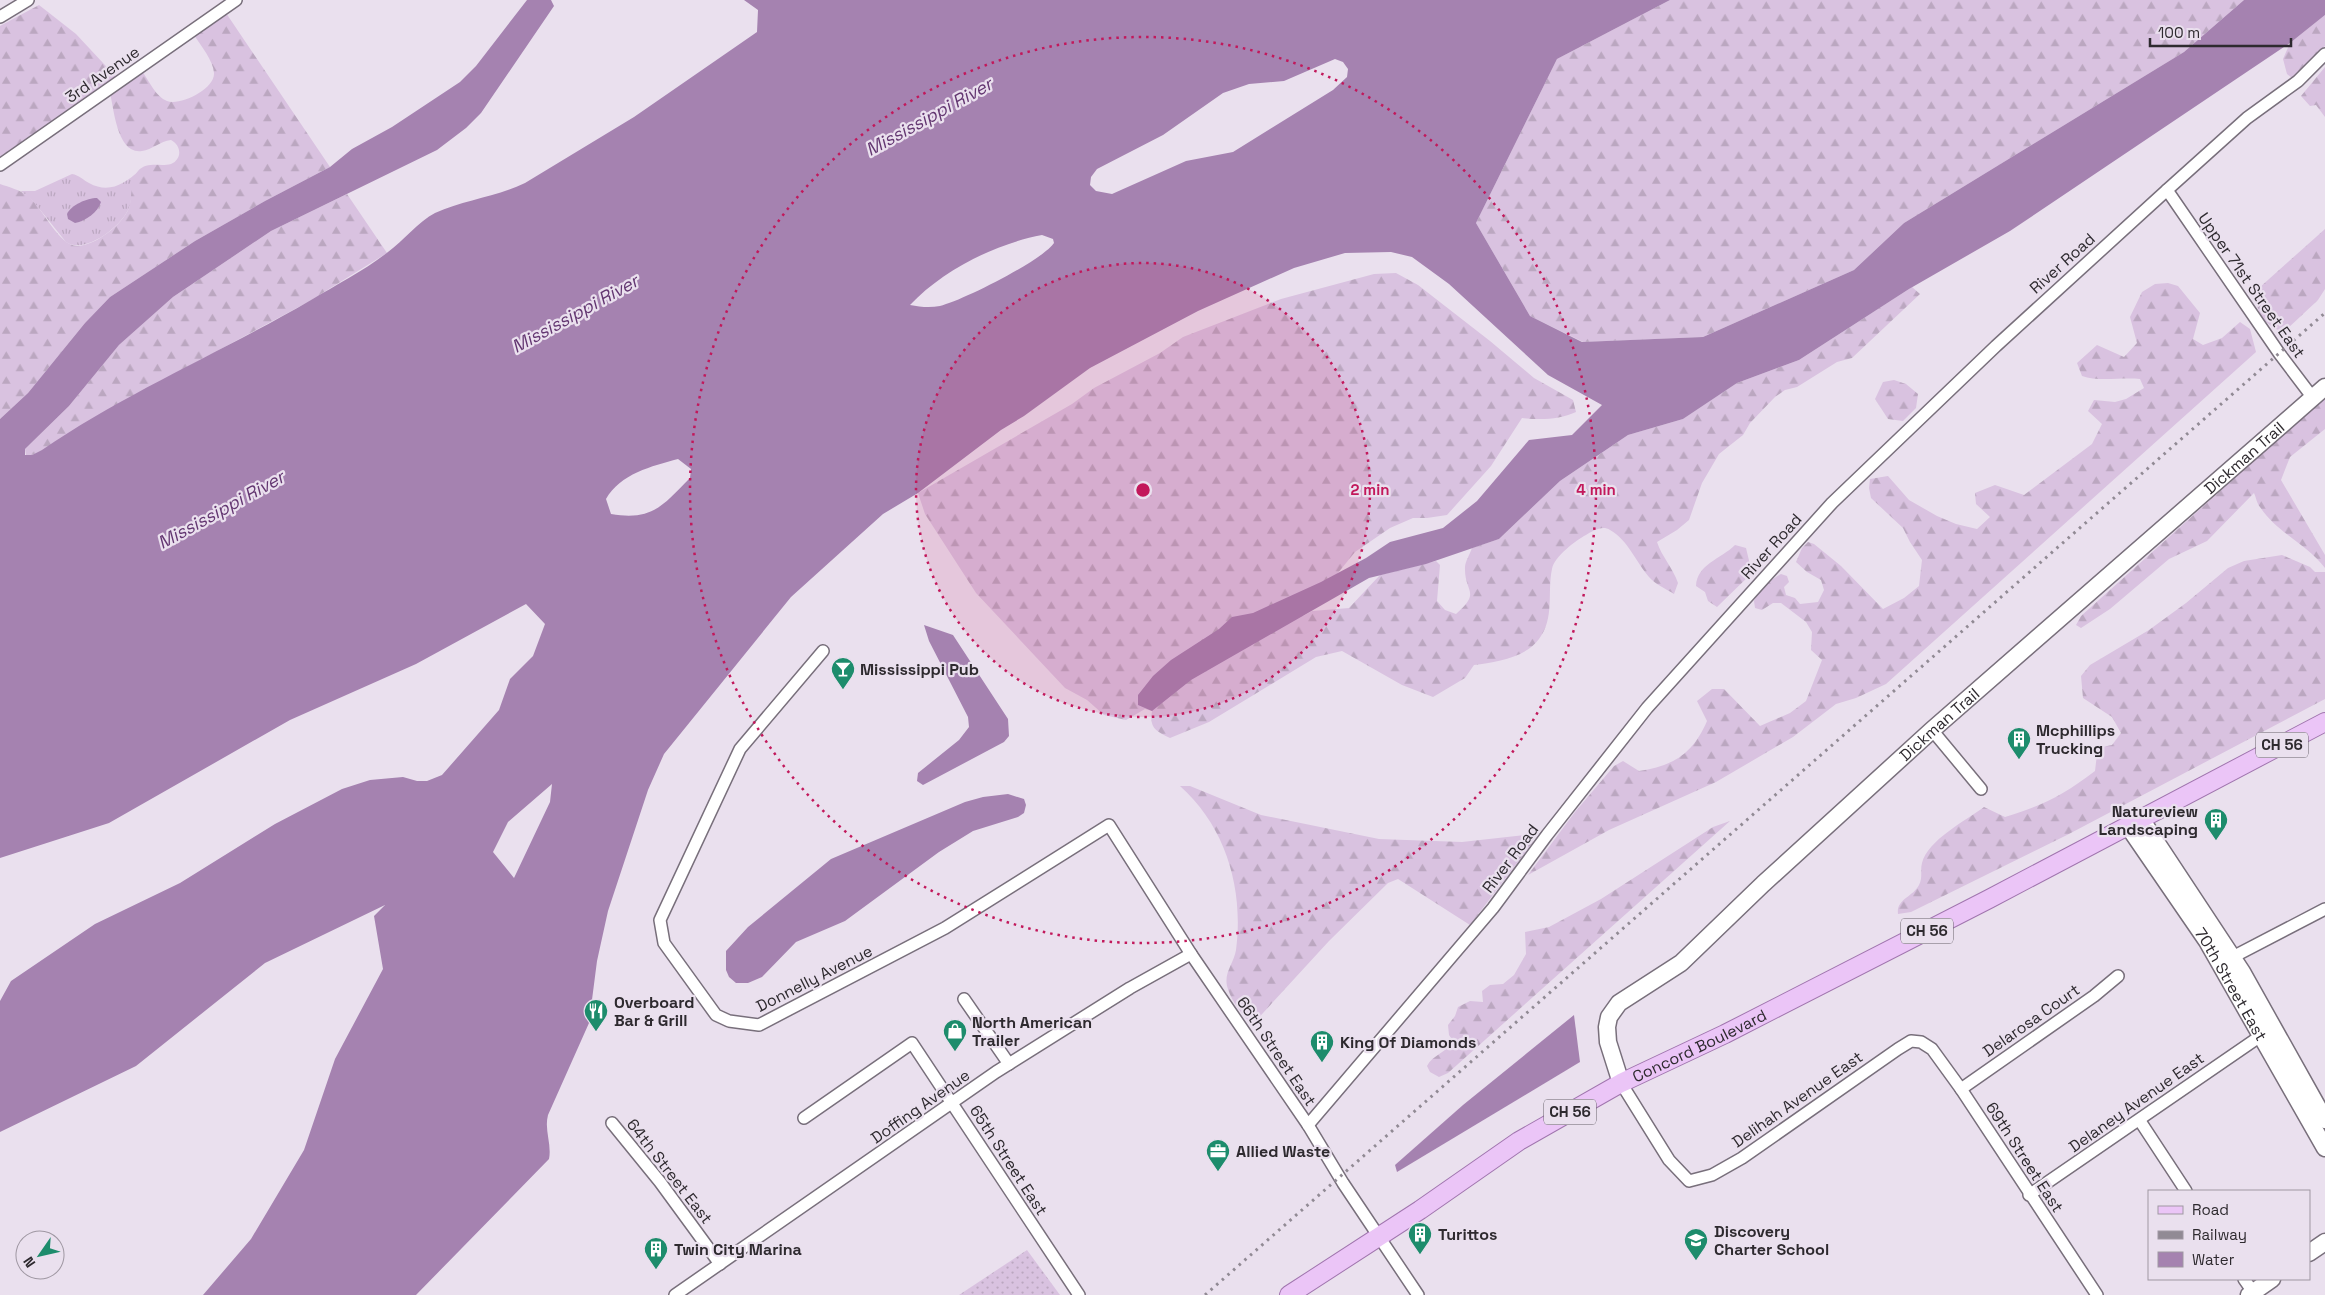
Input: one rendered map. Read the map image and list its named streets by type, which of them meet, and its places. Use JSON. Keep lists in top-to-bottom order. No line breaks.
{"streets":{"main road":["CH 56","Concord Boulevard"],"street":["3rd Avenue","River Road","Upper 71st Street East","Dickman Trail","Donnelly Avenue","70th Street East","Delarosa Court","66th Street East","Delihah Avenue East","Delaney Avenue East","Doffing Avenue","69th Street East","65th Street East","64th Street East"]},"crossings":[["River Road","Upper 71st Street East"],["River Road","66th Street East"],["Upper 71st Street East","Dickman Trail"],["Dickman Trail","Concord Boulevard"],["Dickman Trail","Delihah Avenue East"],["CH 56","70th Street East"],["CH 56","Concord Boulevard"],["Donnelly Avenue","66th Street East"],["70th Street East","Concord Boulevard"],["70th Street East","Delaney Avenue East"],["Delarosa Court","69th Street East"],["Concord Boulevard","66th Street East"],["Concord Boulevard","Delihah Avenue East"],["66th Street East","Doffing Avenue"],["Delihah Avenue East","69th Street East"],["Delaney Avenue East","69th Street East"],["Doffing Avenue","65th Street East"],["Doffing Avenue","64th Street East"]],"water":["Mississippi River"],"places":{"bar":["Mississippi Pub"],"building":["Mcphillips Trucking","Natureview Landscaping","King Of Diamonds","Turittos","Twin City Marina"],"restaurant":["Overboard Bar & Grill"],"shop":["North American Trailer"],"office":["Allied Waste"],"school or university":["Discovery Charter School"]},"legend":["Road","Railway","Water"],"scale_bar":"100 m","north":"bottom left","rings":["2 min","4 min"]}
